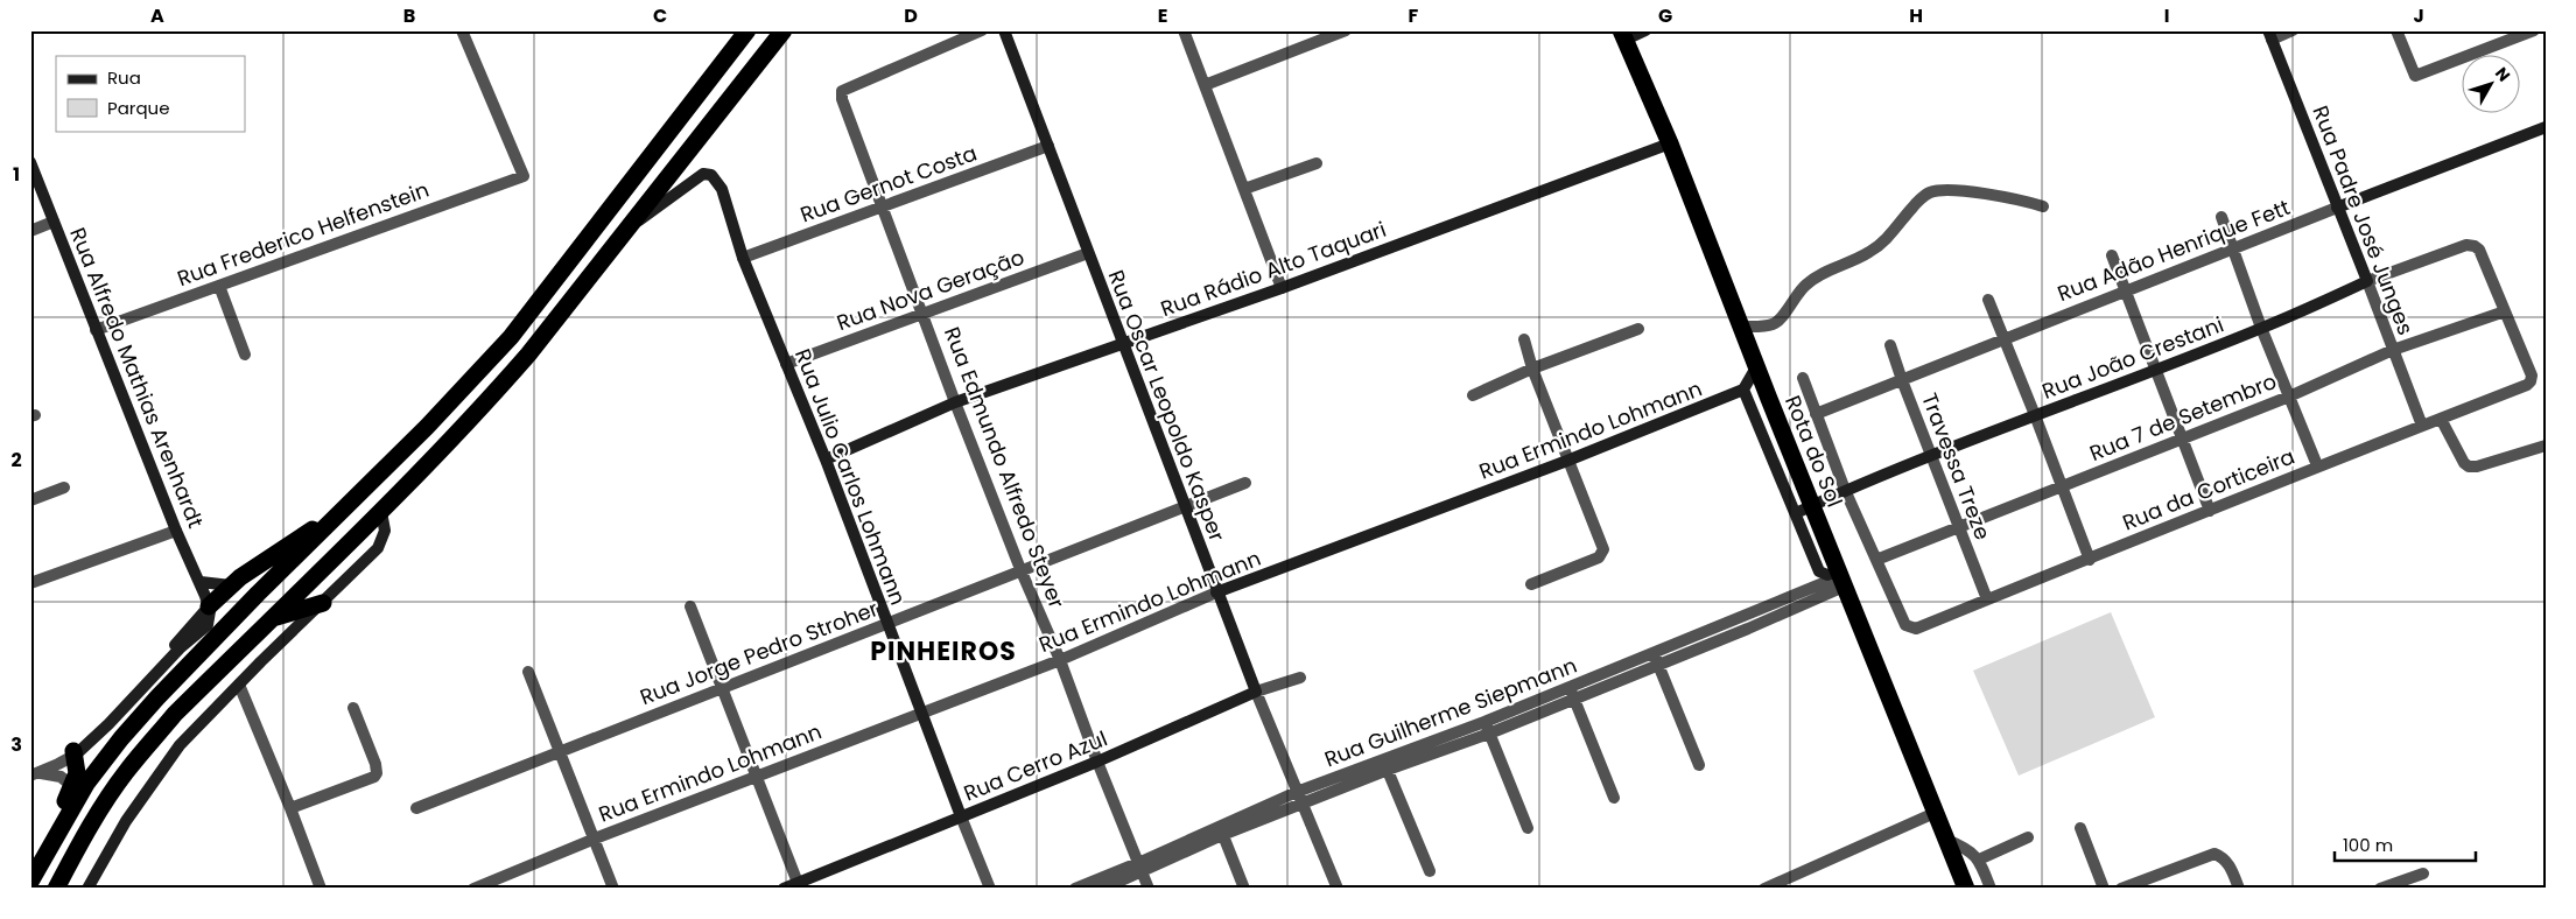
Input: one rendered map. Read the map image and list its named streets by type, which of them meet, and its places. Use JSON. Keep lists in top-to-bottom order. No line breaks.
{"streets":{"highway":["Rota do Sol"],"street":["Rua Gernot Costa","Rua Padre José Junges","Rua Frederico Helfenstein","Rua Adão Henrique Fett","Rua Rádio Alto Taquari","Rua Nova Geração","Rua João Crestani","Rua Alfredo Mathias Arenhardt","Rua Oscar Leopoldo Kasper","Rua 7 de Setembro","Rua Ermindo Lohmann","Travessa Treze","Rua Edmundo Alfredo Steyer","Rua Julio Carlos Lohmann","Rua da Corticeira","Rua Jorge Pedro Stroher","Rua Guilherme Siepmann","Rua Cerro Azul"]},"crossings":[["Rua Gernot Costa","Rua Oscar Leopoldo Kasper"],["Rua Gernot Costa","Rua Edmundo Alfredo Steyer"],["Rua Gernot Costa","Rua Julio Carlos Lohmann"],["Rua Padre José Junges","Rua Adão Henrique Fett"],["Rua Padre José Junges","Rua João Crestani"],["Rua Padre José Junges","Rua 7 de Setembro"],["Rua Padre José Junges","Rua da Corticeira"],["Rua Frederico Helfenstein","Rua Alfredo Mathias Arenhardt"],["Rua Adão Henrique Fett","Travessa Treze"],["Rua Rádio Alto Taquari","Rua Oscar Leopoldo Kasper"],["Rua Rádio Alto Taquari","Rota do Sol"],["Rua Rádio Alto Taquari","Rua Edmundo Alfredo Steyer"],["Rua Rádio Alto Taquari","Rua Julio Carlos Lohmann"],["Rua Nova Geração","Rua Oscar Leopoldo Kasper"],["Rua Nova Geração","Rua Edmundo Alfredo Steyer"],["Rua Nova Geração","Rua Julio Carlos Lohmann"],["Rua João Crestani","Rua 7 de Setembro"],["Rua João Crestani","Rota do Sol"],["Rua João Crestani","Travessa Treze"],["Rua João Crestani","Rua da Corticeira"],["Rua Oscar Leopoldo Kasper","Rua Ermindo Lohmann"],["Rua Oscar Leopoldo Kasper","Rua Jorge Pedro Stroher"],["Rua Oscar Leopoldo Kasper","Rua Guilherme Siepmann"],["Rua Oscar Leopoldo Kasper","Rua Cerro Azul"],["Rua 7 de Setembro","Travessa Treze"],["Rua 7 de Setembro","Rua da Corticeira"],["Rua Ermindo Lohmann","Rua Edmundo Alfredo Steyer"],["Rua Ermindo Lohmann","Rua Julio Carlos Lohmann"],["Rota do Sol","Rua Guilherme Siepmann"],["Travessa Treze","Rua da Corticeira"],["Rua Edmundo Alfredo Steyer","Rua Jorge Pedro Stroher"],["Rua Edmundo Alfredo Steyer","Rua Guilherme Siepmann"],["Rua Edmundo Alfredo Steyer","Rua Cerro Azul"],["Rua Julio Carlos Lohmann","Rua Jorge Pedro Stroher"],["Rua Julio Carlos Lohmann","Rua Cerro Azul"]],"districts":["PINHEIROS"],"legend":["Rua","Parque"],"scale_bar":"100 m","north":"top right","grid":{"columns":["A","B","C","D","E","F","G","H","I","J"],"rows":["1","2","3"]}}
